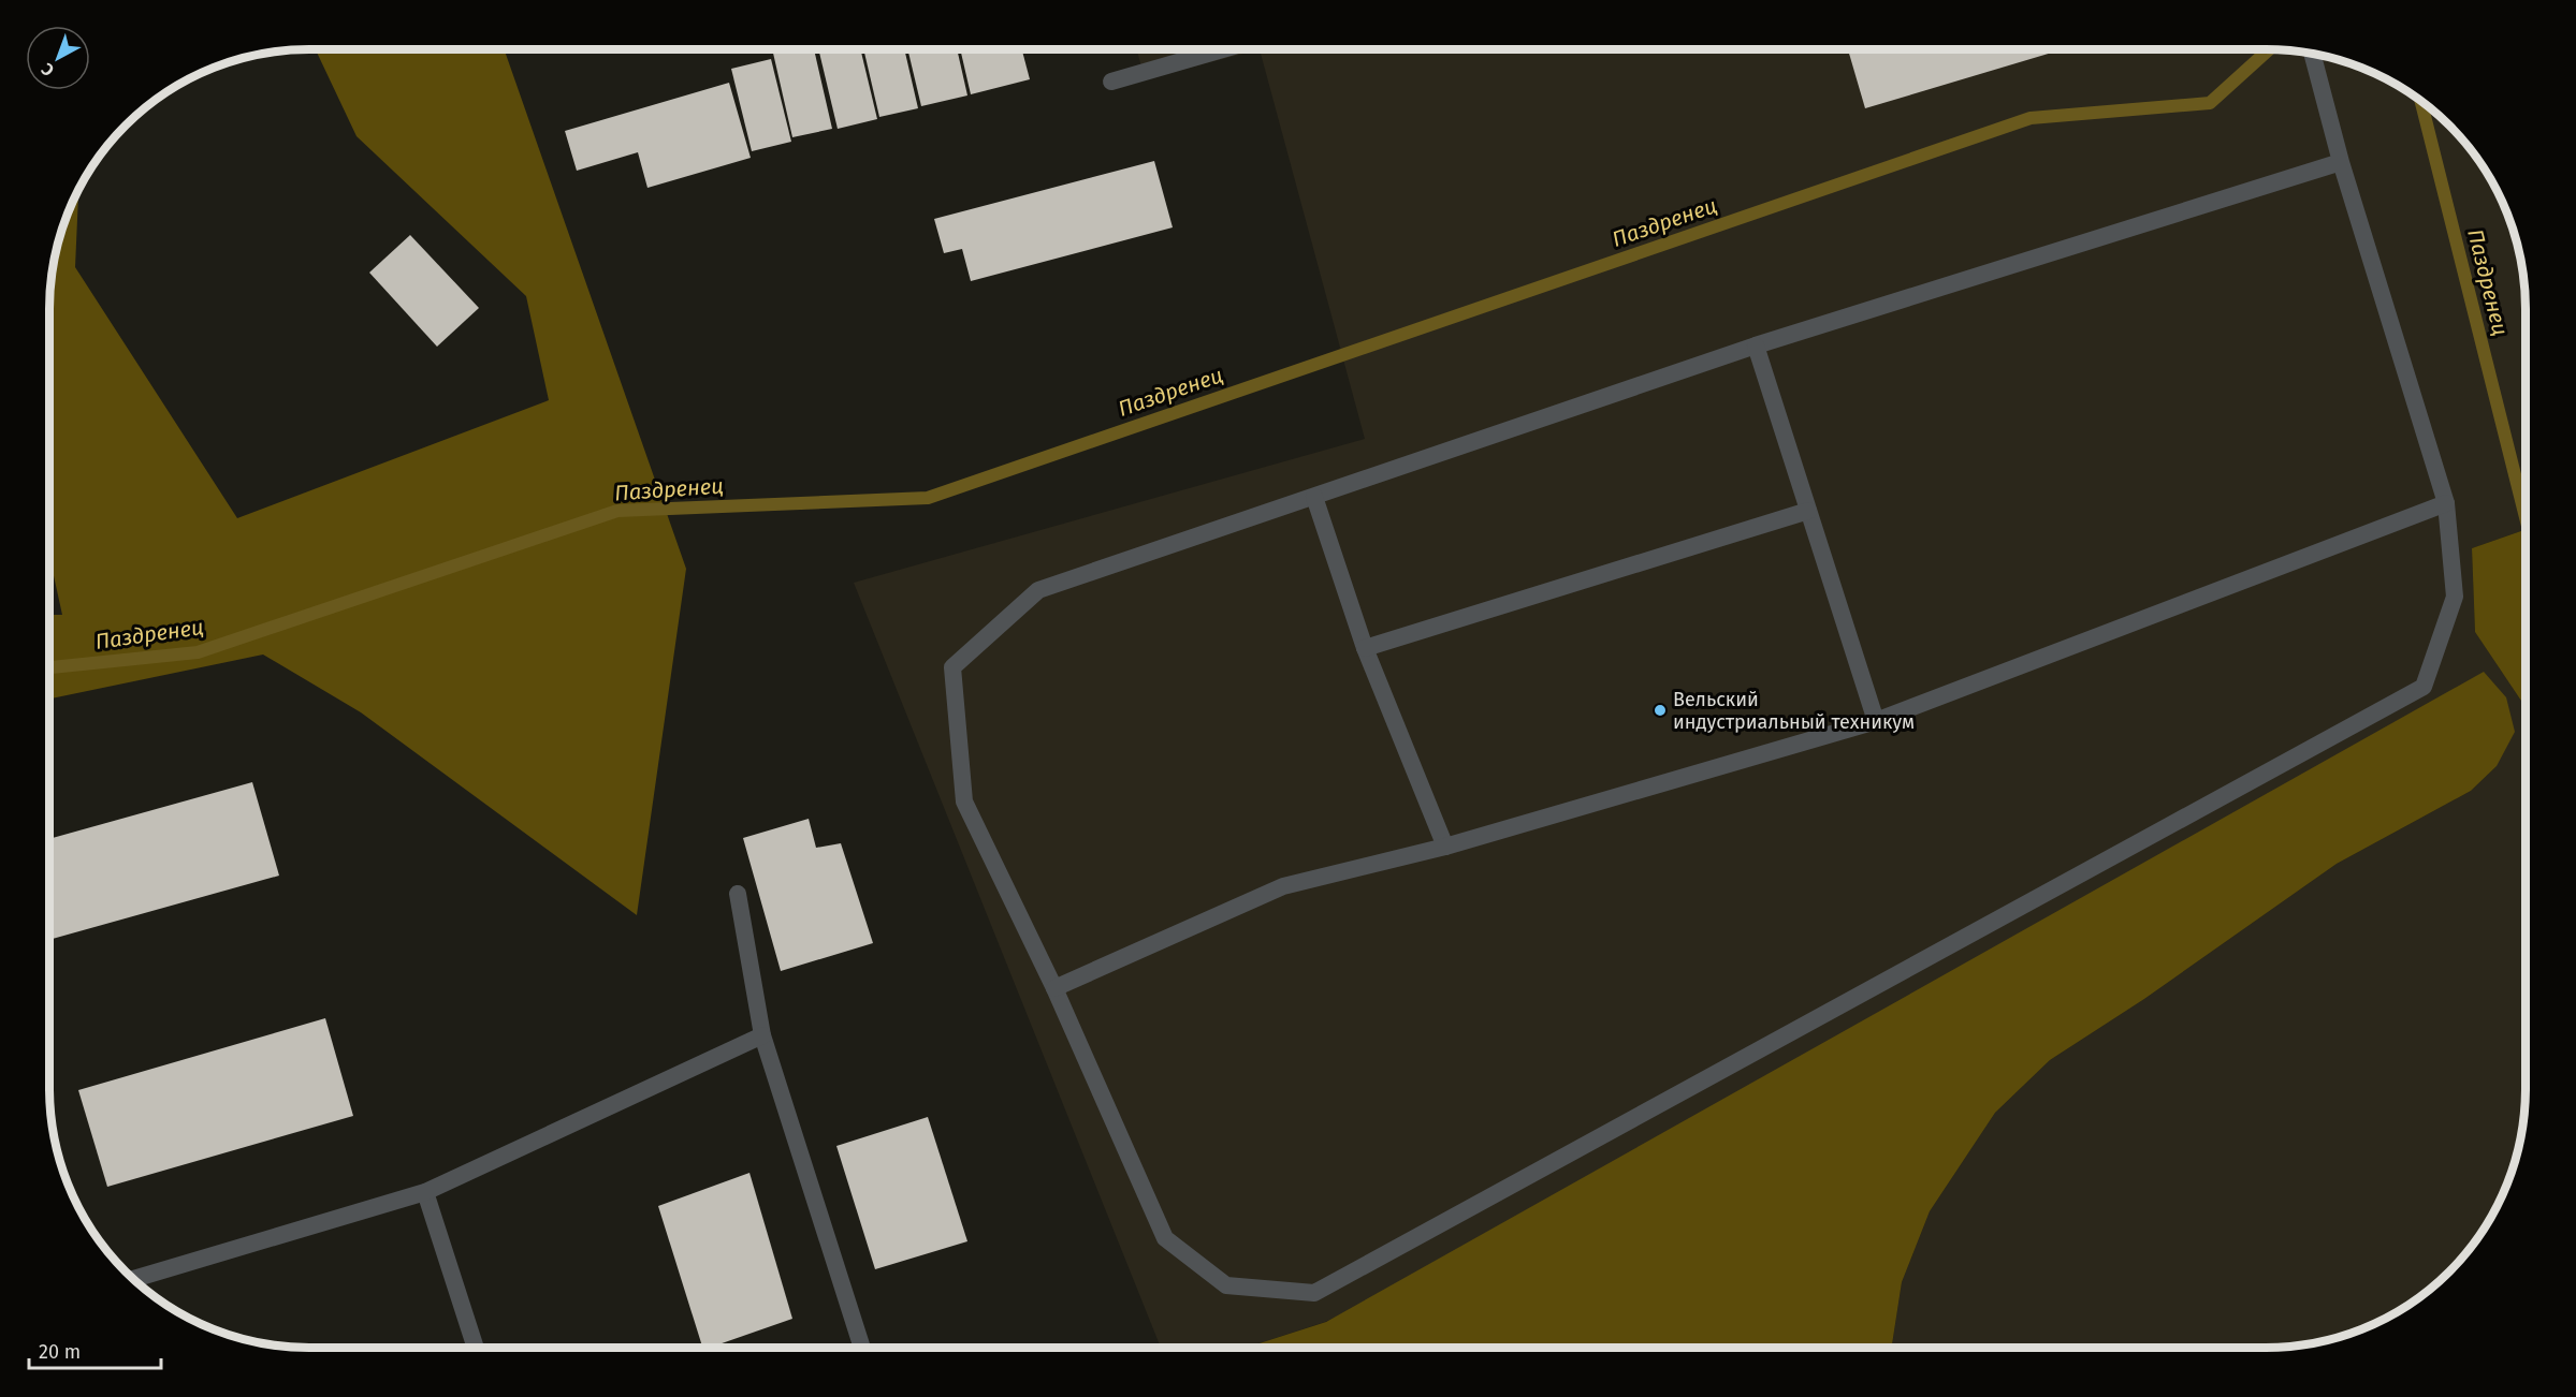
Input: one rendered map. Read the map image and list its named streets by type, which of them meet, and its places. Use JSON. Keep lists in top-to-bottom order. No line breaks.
{"water":["Паздренец"],"places":["Вельский индустриальный техникум"],"scale_bar":"20 m","north":"bottom left"}
